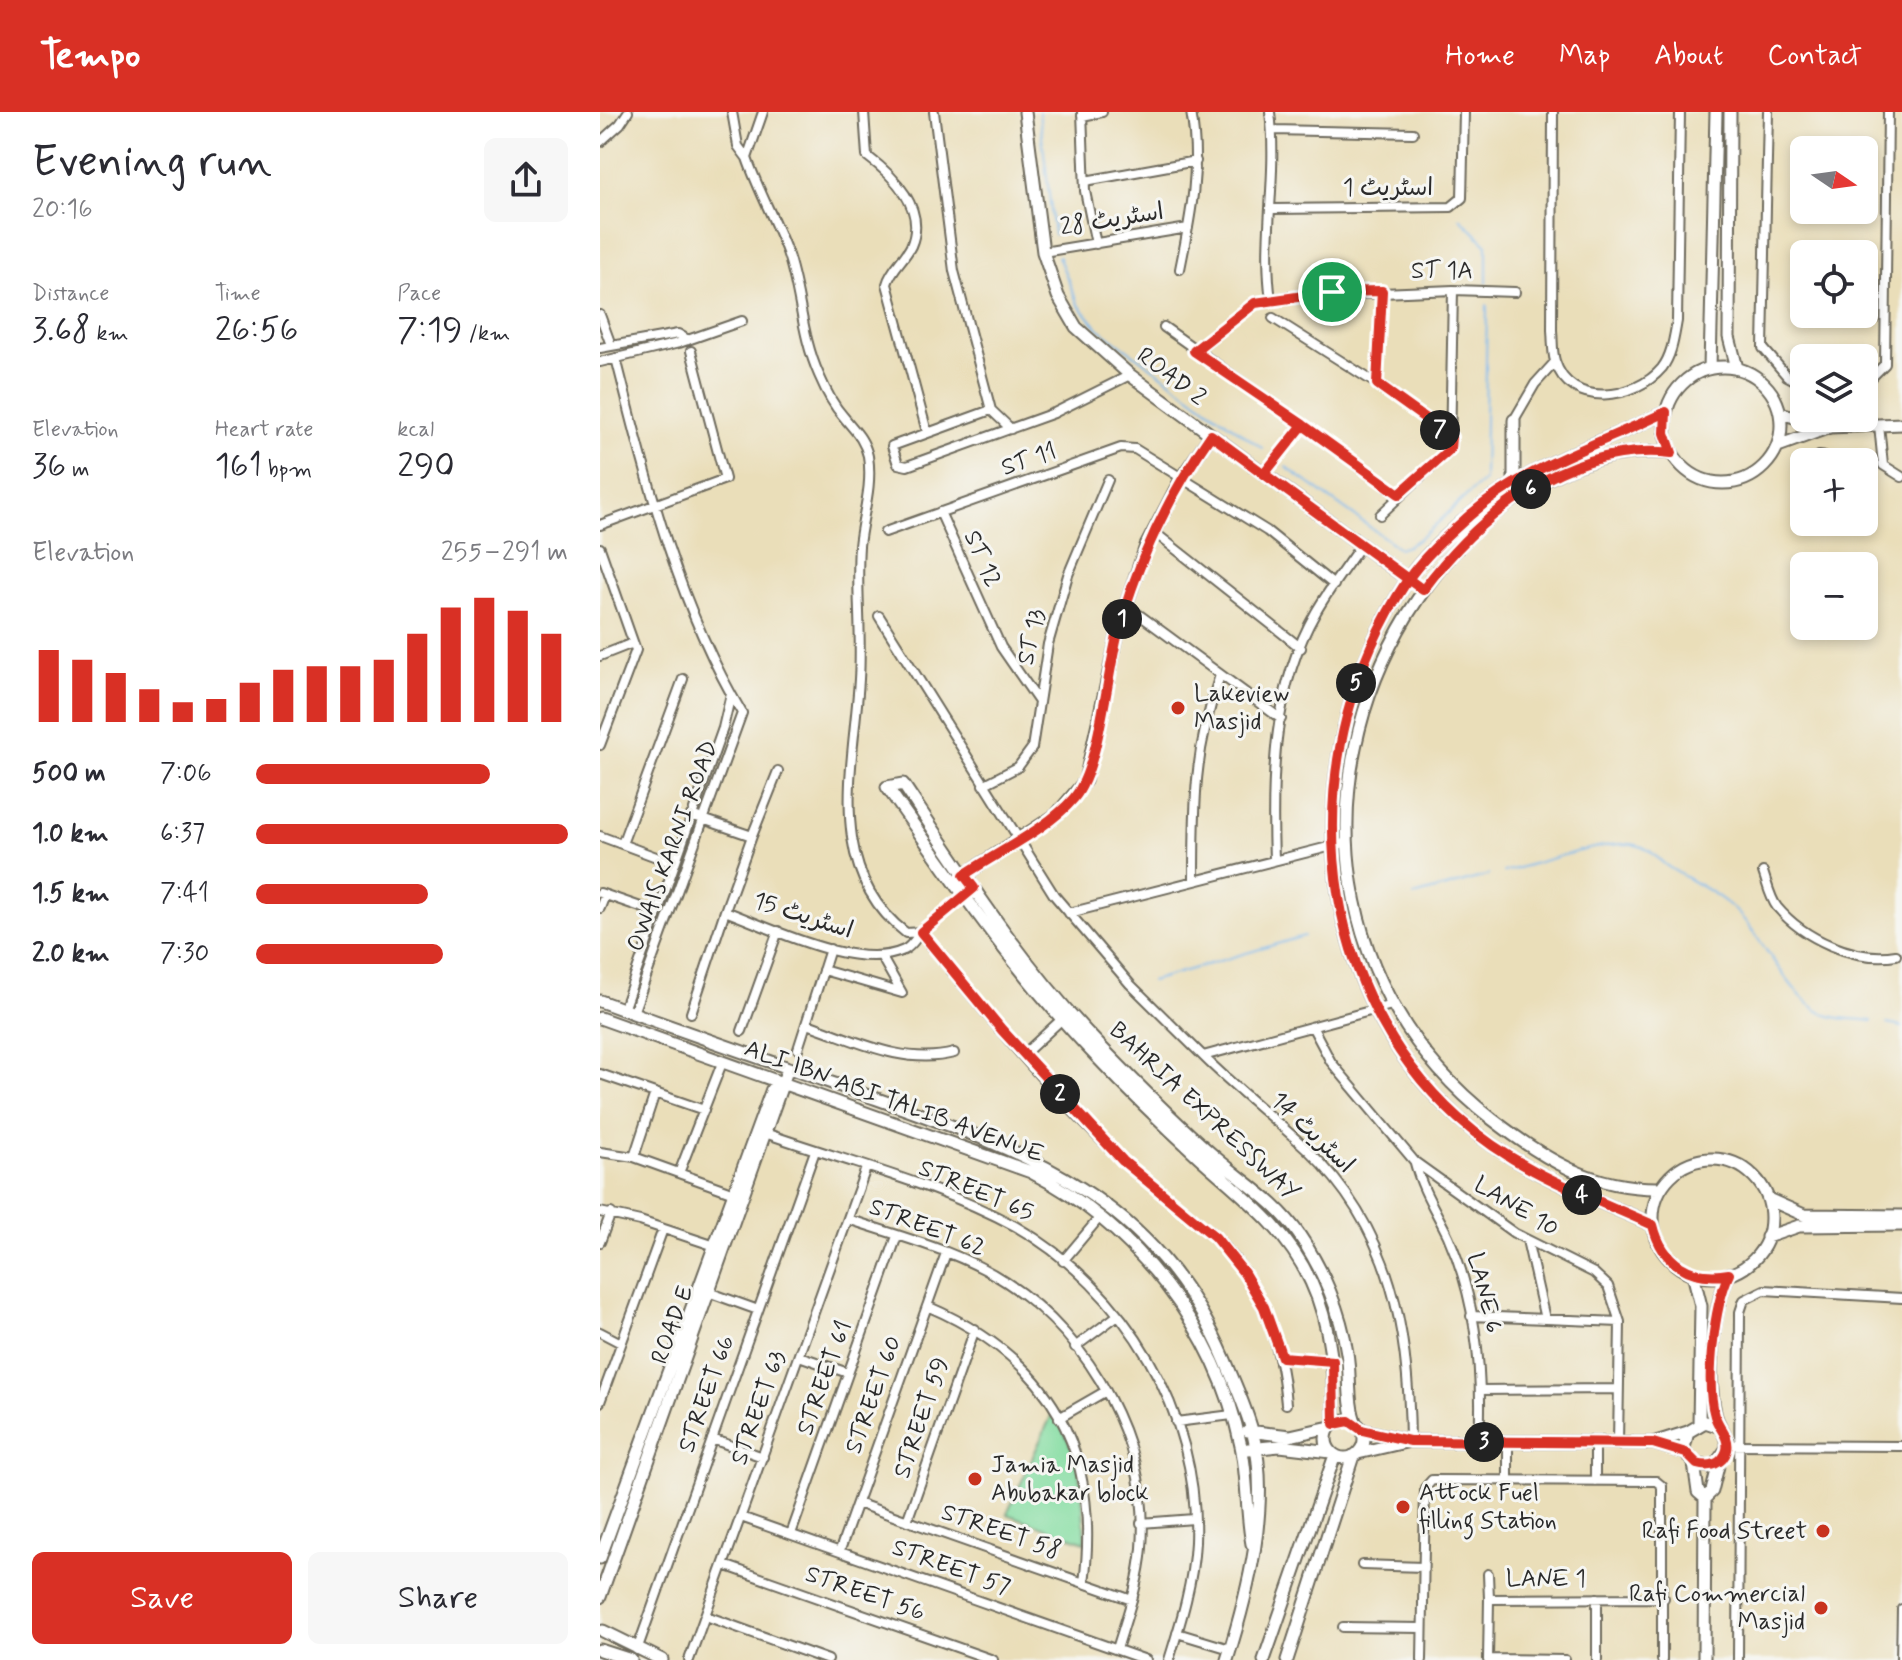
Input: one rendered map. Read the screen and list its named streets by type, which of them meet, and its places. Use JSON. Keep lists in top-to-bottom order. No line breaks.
{"streets":{"main road":["ROAD 2","ALI IBN ABI TALIB AVENUE","BAHRIA EXPRESSWAY","ROAD E"],"street":["اسٹریٹ 1","اسٹریٹ 28","ST 1A","ST 11","ST 12","ST 13","OWAIS KARNI ROAD","اسٹریٹ 15","اسٹریٹ 14","STREET 65","LANE 10","STREET 62","LANE 6","STREET 61","STREET 66","STREET 60","STREET 63","STREET 59","STREET 58","STREET 57","LANE 1","STREET 56"]},"crossings":[["اسٹریٹ 28","ROAD 2"],["ST 11","ST 12"],["ST 12","ST 13"],["ST 13","اسٹریٹ 14"],["OWAIS KARNI ROAD","ALI IBN ABI TALIB AVENUE"],["اسٹریٹ 15","BAHRIA EXPRESSWAY"],["ALI IBN ABI TALIB AVENUE","ROAD E"],["STREET 65","ROAD E"],["STREET 65","STREET 66"],["STREET 65","STREET 63"],["LANE 10","LANE 6"],["STREET 62","STREET 61"],["STREET 62","STREET 60"],["STREET 62","STREET 63"],["STREET 62","STREET 58"],["STREET 62","STREET 57"],["STREET 61","STREET 57"],["STREET 60","STREET 58"],["STREET 60","STREET 57"],["STREET 63","STREET 57"],["STREET 63","STREET 56"],["STREET 59","STREET 58"]],"places":["Lakeview Masjid","Jamia Masjid Abubakar block","Attock Fuel filling Station","Rafi Food Street","Rafi Commercial Masjid"],"north":"right","page":{"header":"Tempo","nav":["Home","Map","About","Contact"],"heading":["Evening run","20:16"],"map_buttons":["+","−"],"stats":[["Distance","3.68 km"],["Time","26:56"],["Pace","7:19 /km"],["Elevation","36 m"],["Heart rate","161 bpm"],["kcal","290"]],"pins":["7","6","1","5","2","4","3"],"chart":["Elevation","255–291 m"],"list":[{"name":"500 m","note":"7:06"},{"name":"1.0 km","note":"6:37"},{"name":"1.5 km","note":"7:41"},{"name":"2.0 km","note":"7:30"}],"buttons":["Save","Share"]}}
